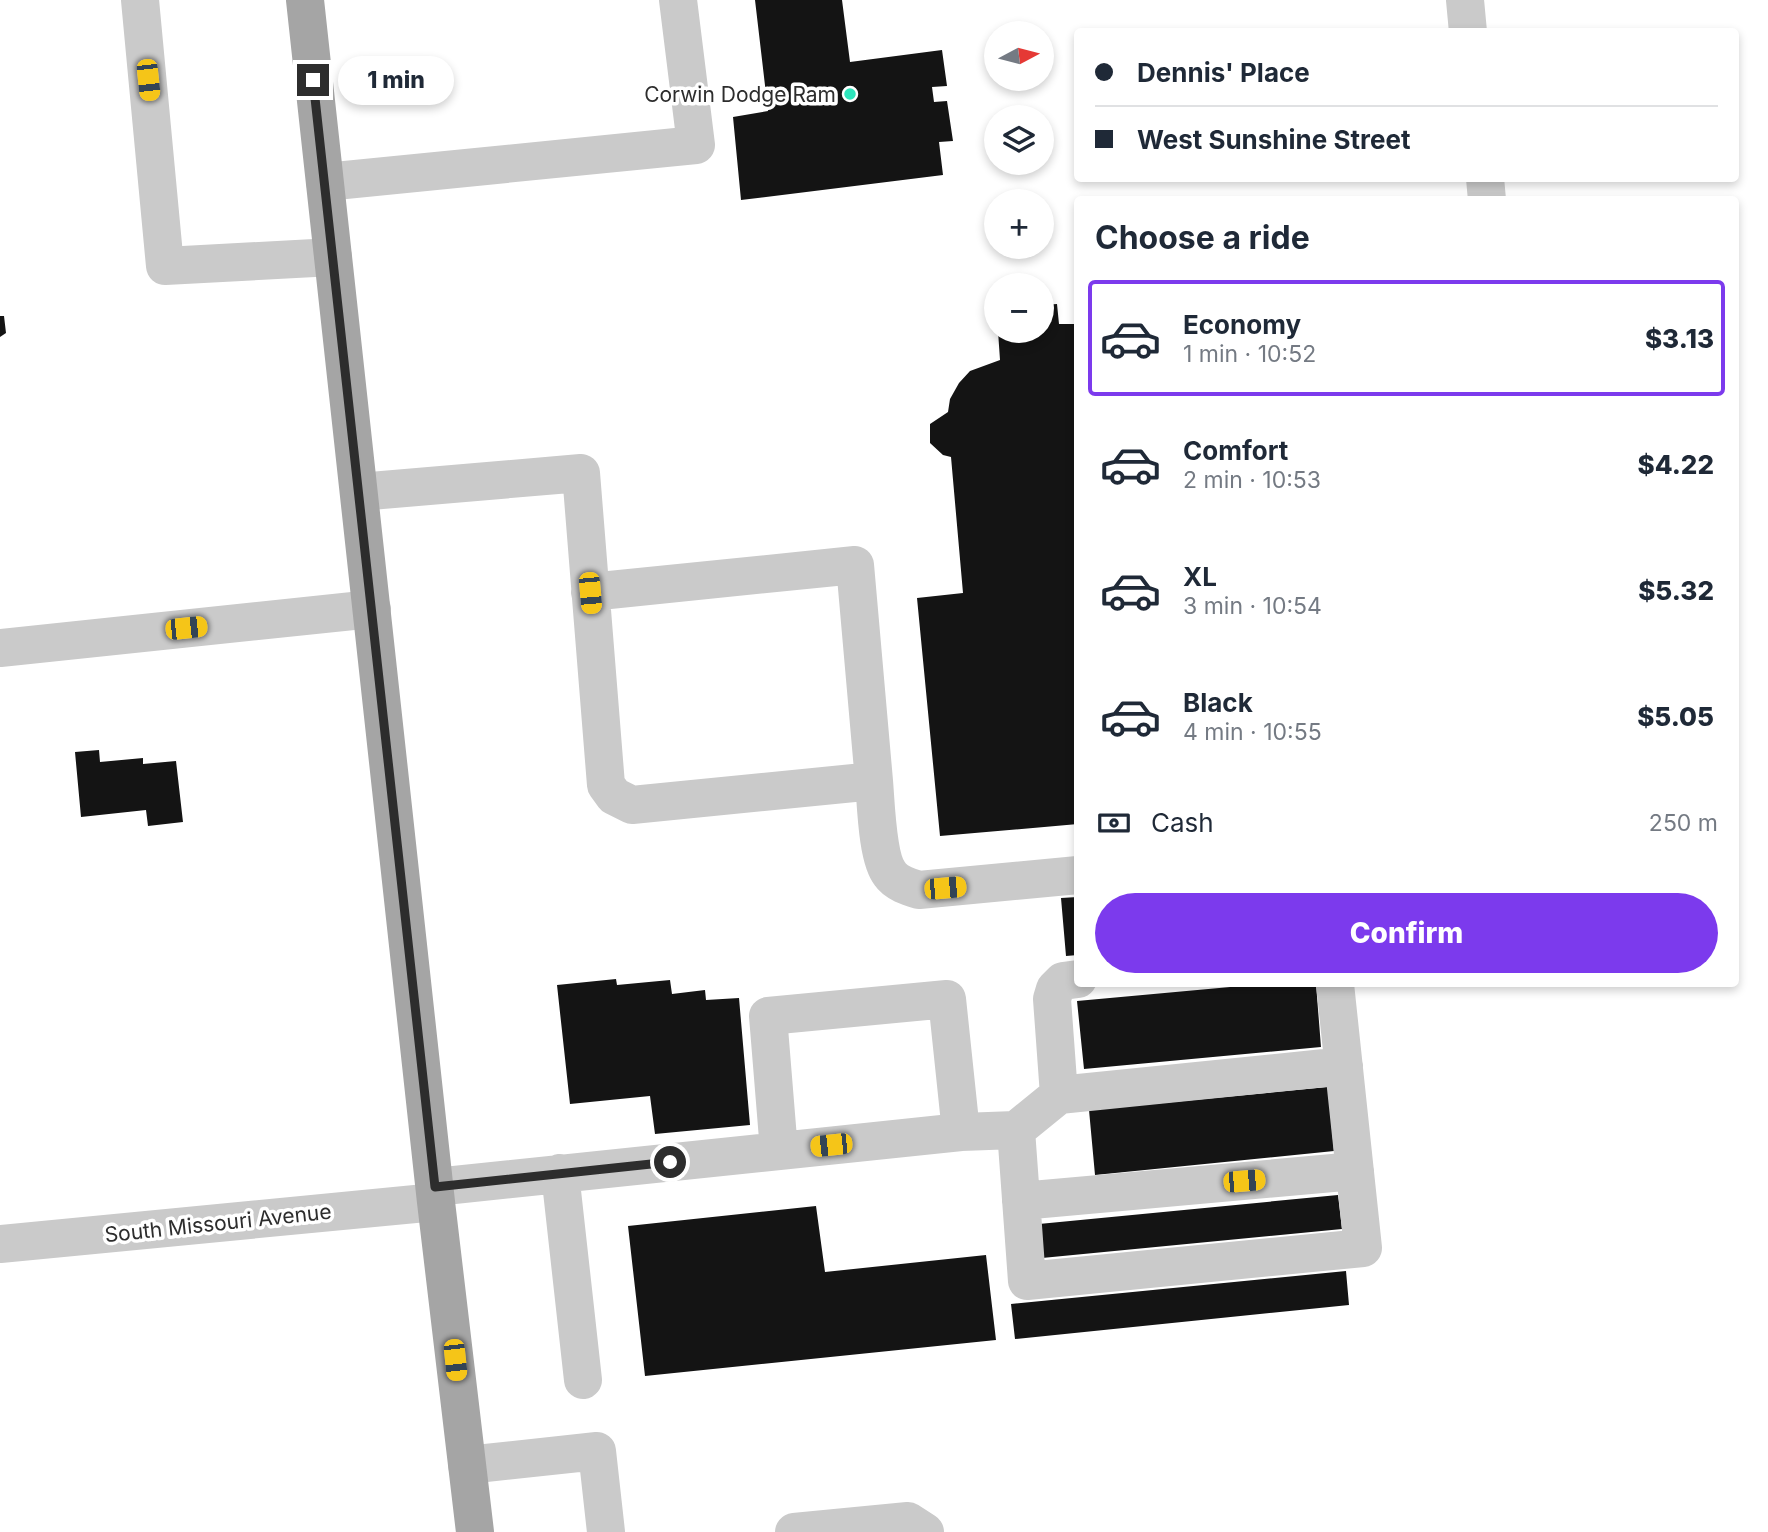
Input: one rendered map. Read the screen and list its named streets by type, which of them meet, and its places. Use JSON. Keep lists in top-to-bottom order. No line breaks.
{"streets":{"street":["South Missouri Avenue"]},"places":["Corwin Dodge Ram"],"north":"right","page":{"map_buttons":["+","−"],"banner":["Dennis' Place","West Sunshine Street"],"bubble":"1 min","heading":"Choose a ride","list":[{"name":"Economy","note":"1 min · 10:52","value":"$3.13"},{"name":"Comfort","note":"2 min · 10:53","value":"$4.22"},{"name":"XL","note":"3 min · 10:54","value":"$5.32"},{"name":"Black","note":"4 min · 10:55","value":"$5.05"}],"pay":["Cash","250 m"],"buttons":"Confirm"}}
